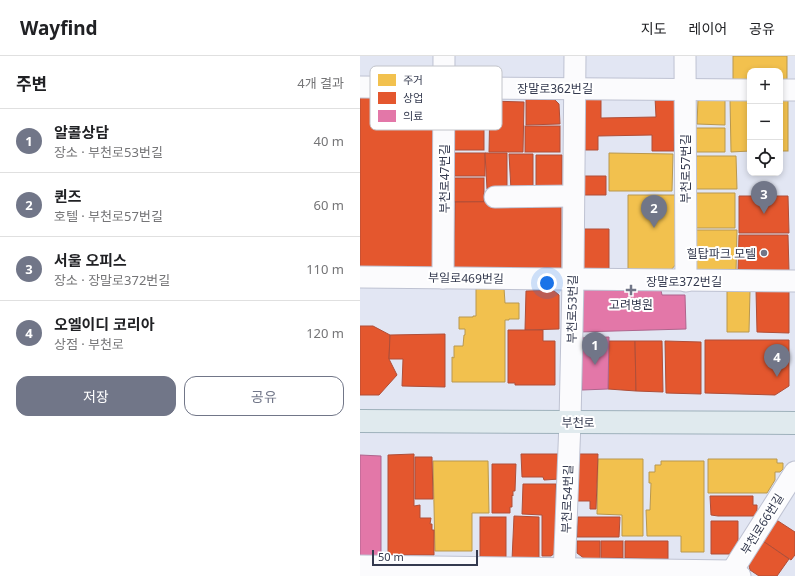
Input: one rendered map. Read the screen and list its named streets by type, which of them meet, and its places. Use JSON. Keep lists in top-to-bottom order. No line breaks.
{"streets":{"main road":["부천로"],"street":["장말로362번길","부천로57번길","부천로47번길","부일로469번길","장말로372번길","부천로53번길","부천로54번길","부천로66번길"]},"crossings":[["장말로362번길","부천로57번길"],["장말로362번길","부천로53번길"],["부천로57번길","장말로372번길"],["부천로47번길","부일로469번길"],["부일로469번길","장말로372번길"],["부일로469번길","부천로53번길"],["장말로372번길","부천로53번길"],["부천로53번길","부천로"],["부천로53번길","부천로54번길"],["부천로","부천로54번길"]],"places":{"other":["힐탑파크 모텔"],"health":["고려병원"]},"legend":["주거","상업","의료"],"scale_bar":"50 m","page":{"header":"Wayfind","nav":["지도","레이어","공유"],"heading":["주변","4개 결과"],"map_buttons":["+","−"],"list":[{"mark":"1","name":"알콜상담","note":"장소 · 부천로53번길","value":"40 m"},{"mark":"2","name":"퀸즈","note":"호텔 · 부천로57번길","value":"60 m"},{"mark":"3","name":"서울 오피스","note":"장소 · 장말로372번길","value":"110 m"},{"mark":"4","name":"오엘이디 코리아","note":"상점 · 부천로","value":"120 m"}],"pins":["3","2","1","4"],"buttons":["저장","공유"],"scale":"50 m"}}
